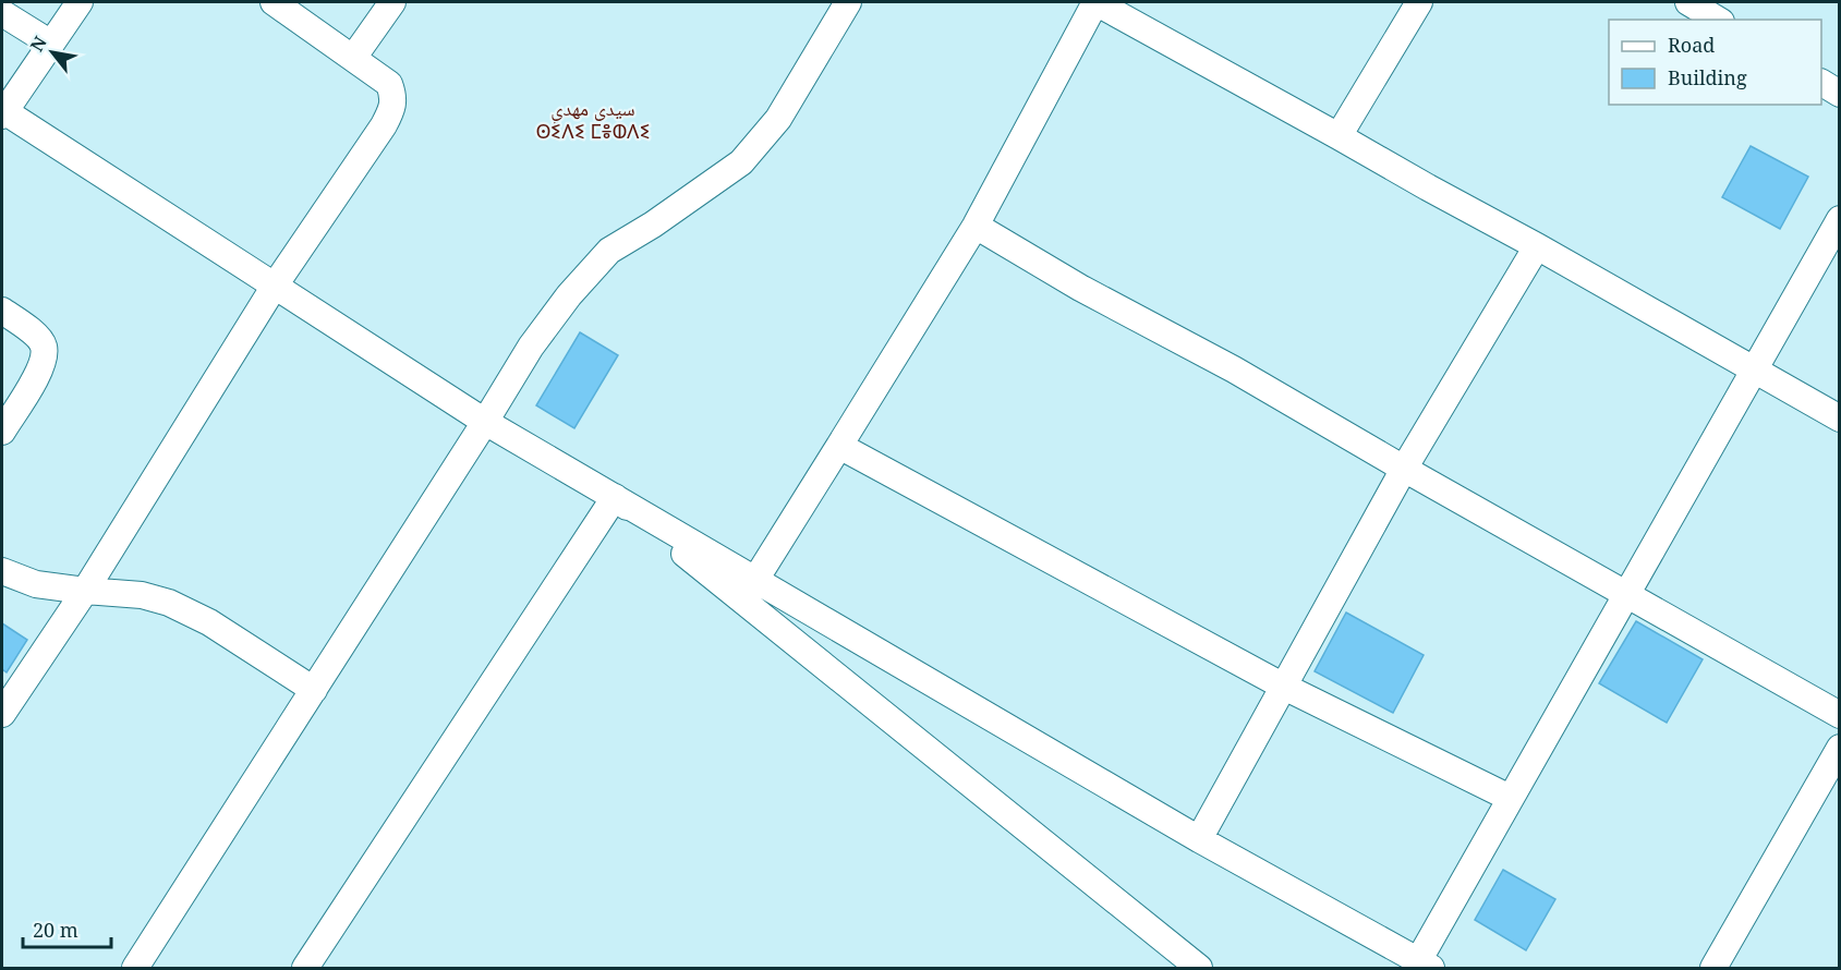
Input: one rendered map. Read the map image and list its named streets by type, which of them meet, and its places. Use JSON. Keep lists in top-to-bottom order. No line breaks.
{"districts":["سيدي مهدي ⵙⵉⴷⵉ ⵎⴻⵀⴷⵉ"],"legend":["Road","Building"],"scale_bar":"20 m","north":"top left"}
